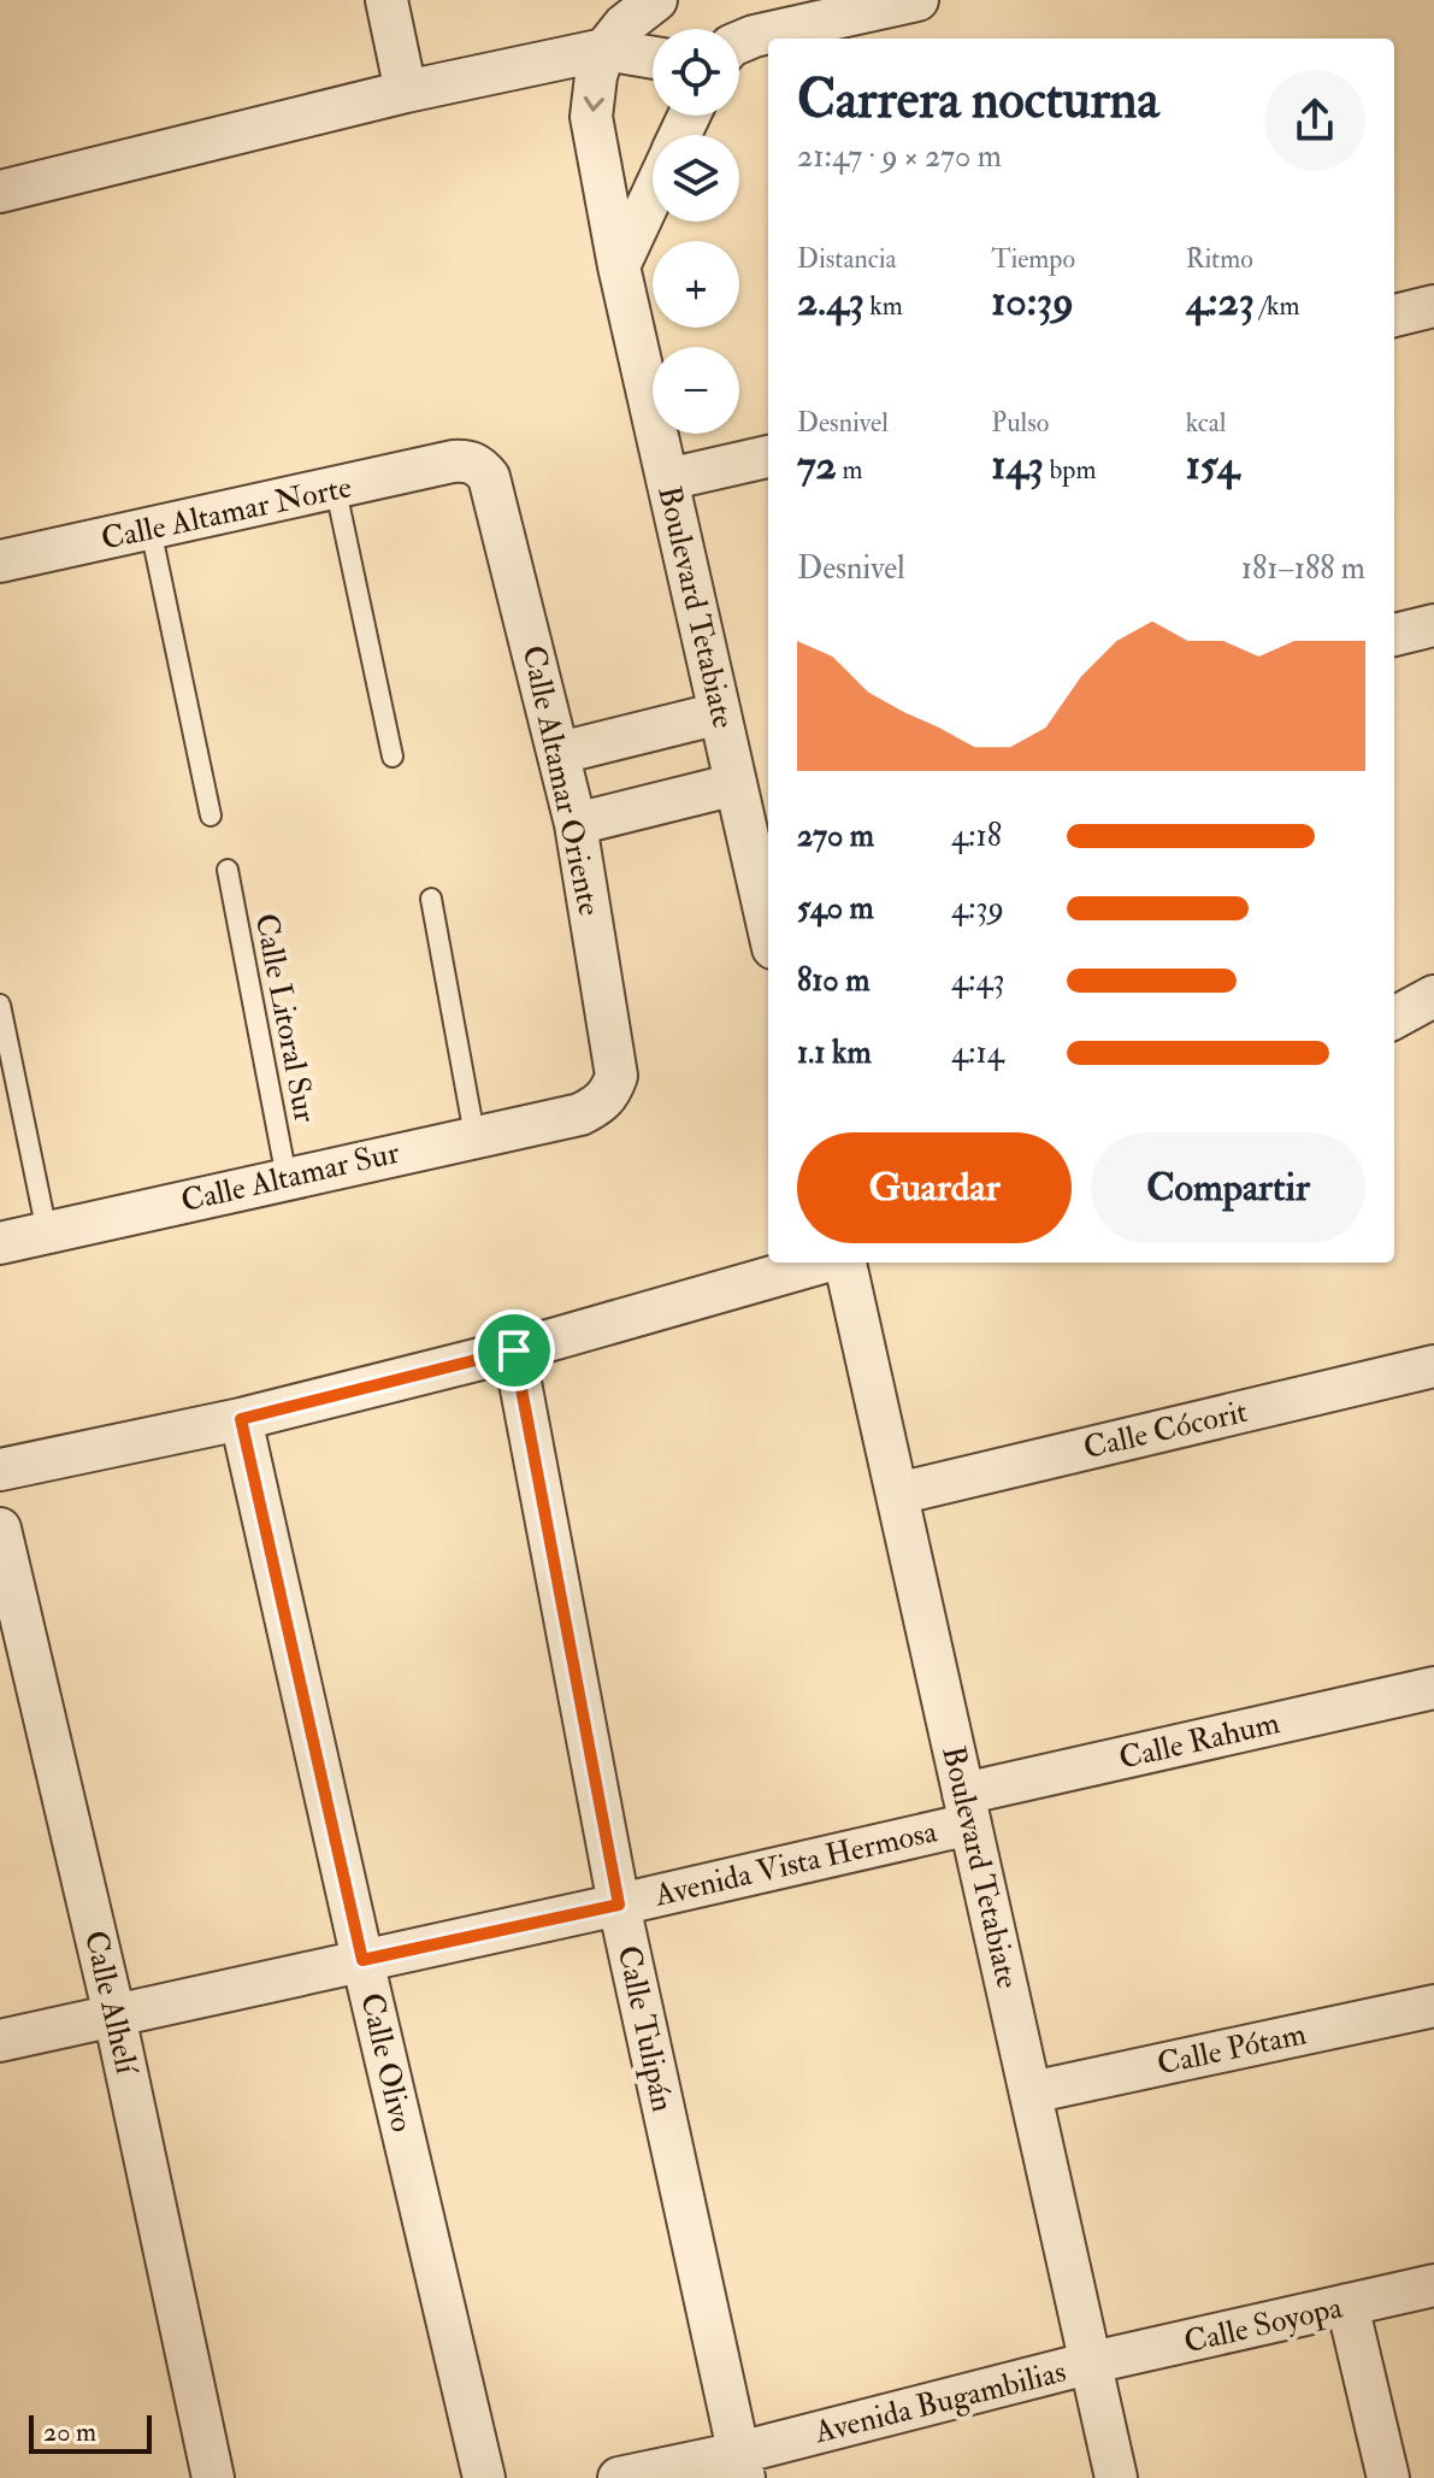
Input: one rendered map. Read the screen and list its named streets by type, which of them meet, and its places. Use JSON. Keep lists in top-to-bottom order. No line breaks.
{"streets":{"street":["Calle Altamar Norte","Boulevard Tetabiate","Calle Altamar Oriente","Calle Altamar Sur","Calle Cócorit","Calle Rahum","Avenida Vista Hermosa","Calle Alhelí","Calle Tulipán","Calle Pótam","Calle Olivo","Calle Soyopa","Avenida Bugambilias"],"lane":["Calle Litoral Sur"]},"crossings":[["Calle Altamar Norte","Calle Altamar Oriente"],["Boulevard Tetabiate","Calle Cócorit"],["Boulevard Tetabiate","Calle Rahum"],["Boulevard Tetabiate","Avenida Vista Hermosa"],["Boulevard Tetabiate","Calle Pótam"],["Boulevard Tetabiate","Calle Soyopa"],["Boulevard Tetabiate","Avenida Bugambilias"],["Calle Altamar Oriente","Calle Altamar Sur"],["Calle Litoral Sur","Calle Altamar Sur"],["Calle Rahum","Avenida Vista Hermosa"],["Avenida Vista Hermosa","Calle Alhelí"],["Avenida Vista Hermosa","Calle Tulipán"],["Avenida Vista Hermosa","Calle Olivo"],["Calle Tulipán","Avenida Bugambilias"],["Calle Soyopa","Avenida Bugambilias"]],"scale_bar":"20 m","page":{"map_buttons":["+","−"],"heading":["Carrera nocturna","21:47 · 9 × 270 m"],"stats":[["Distancia","2.43 km"],["Tiempo","10:39"],["Ritmo","4:23 /km"],["Desnivel","72 m"],["Pulso","143 bpm"],["kcal","154"]],"chart":["Desnivel","181–188 m"],"list":[{"name":"270 m","note":"4:18"},{"name":"540 m","note":"4:39"},{"name":"810 m","note":"4:43"},{"name":"1.1 km","note":"4:14"}],"buttons":["Guardar","Compartir"],"scale":"20 m"}}
